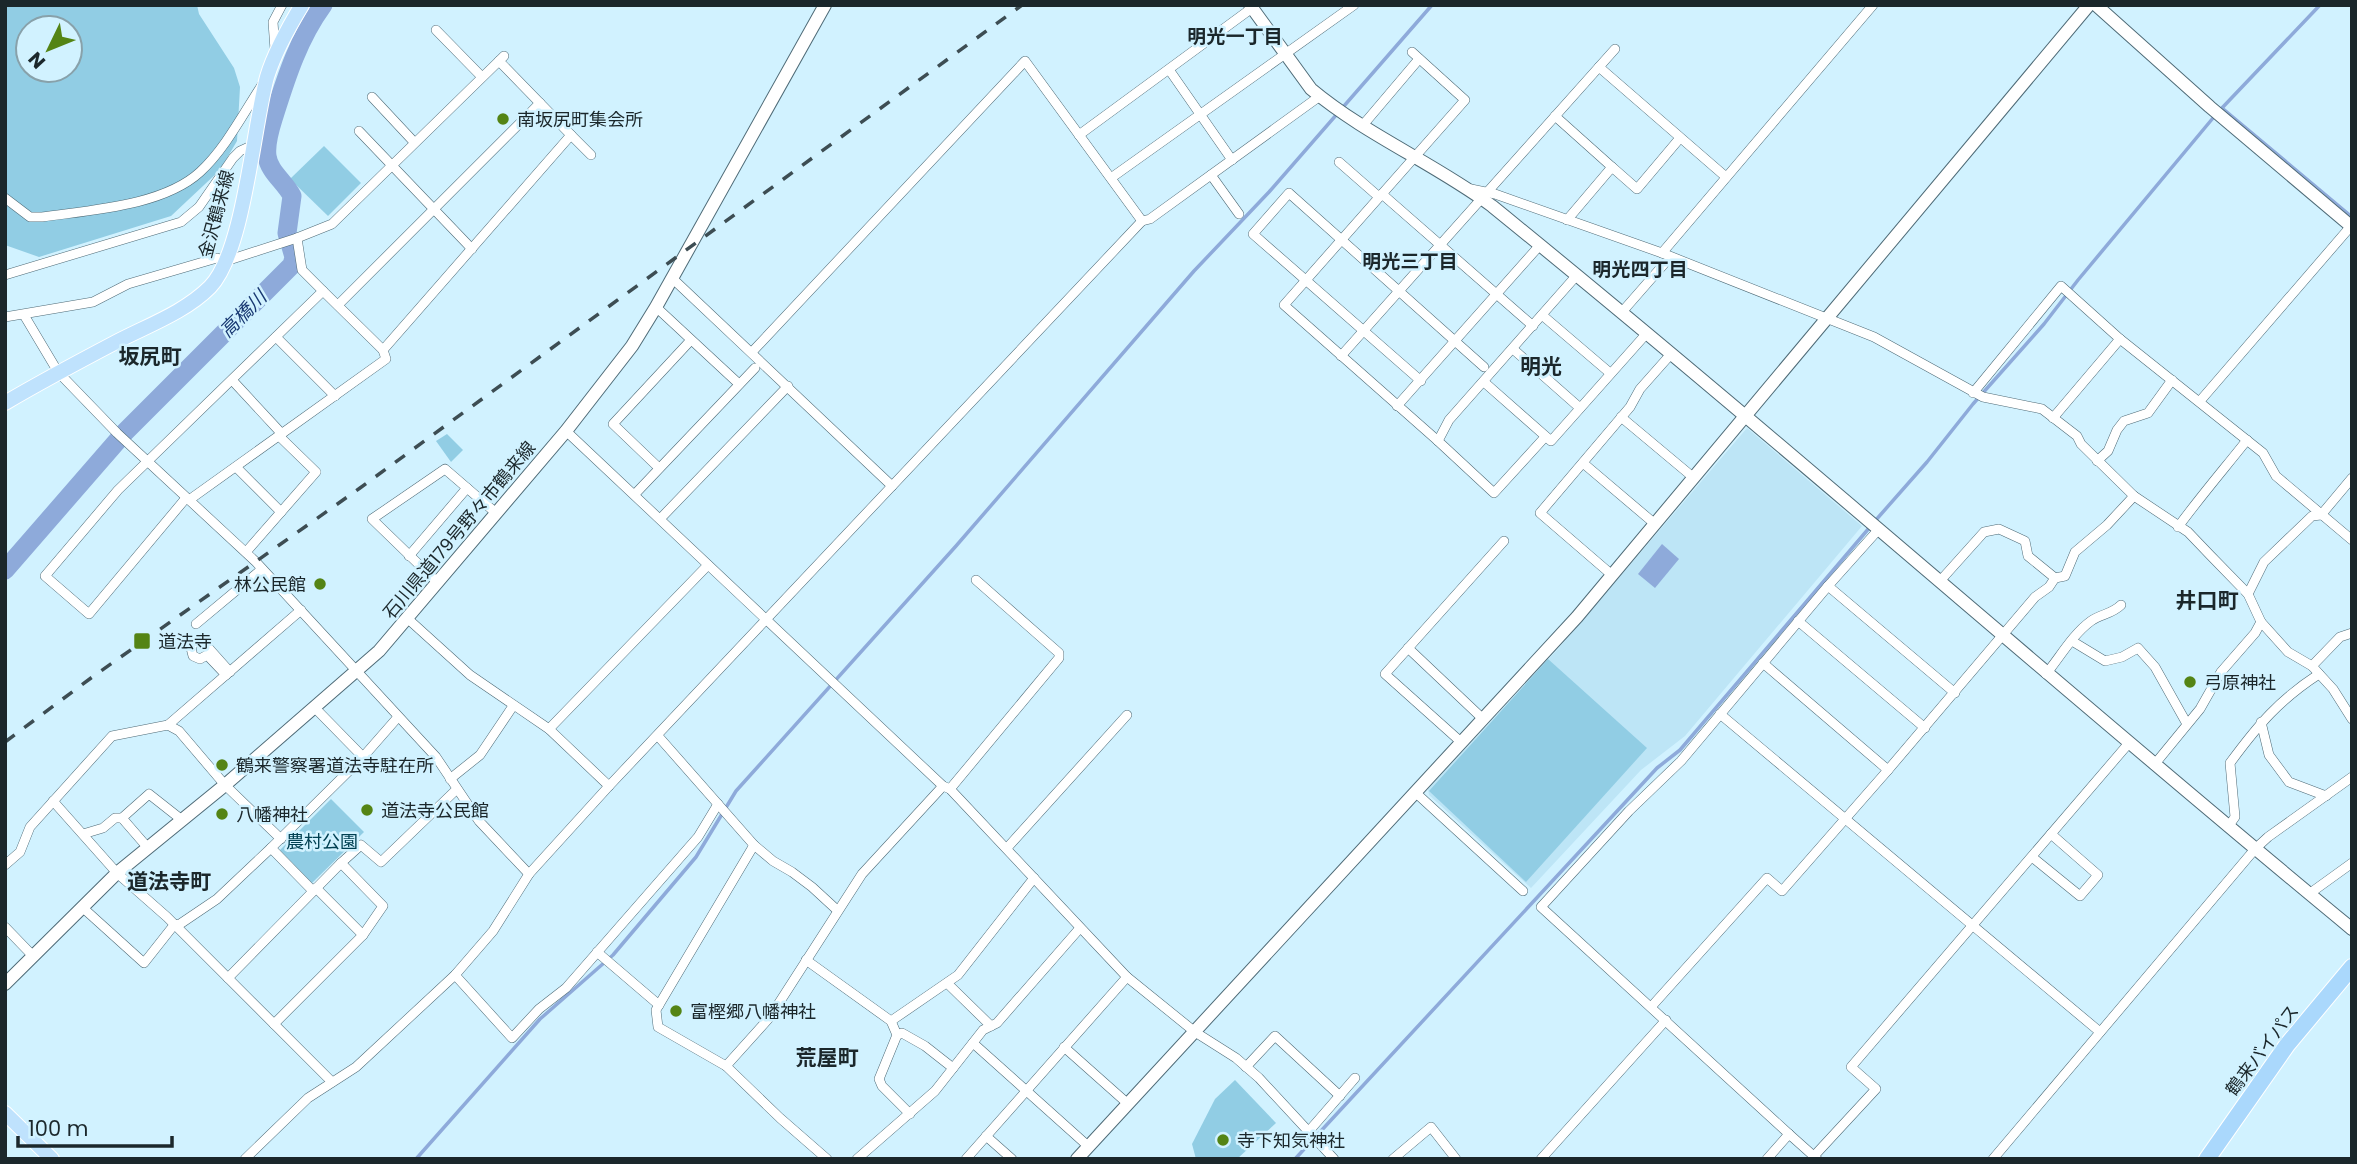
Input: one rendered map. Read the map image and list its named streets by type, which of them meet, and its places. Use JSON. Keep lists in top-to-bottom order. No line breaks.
{"streets":{"highway":["鶴来バイパス"],"main road":["金沢鶴来線"],"street":["石川県道179号野々市鶴来線"]},"districts":["明光一丁目","明光三丁目","明光四丁目","坂尻町","明光","井口町","道法寺町","荒屋町"],"water":["高橋川"],"parks":["農村公園"],"places":{"other":["南坂尻町集会所","林公民館","弓原神社","鶴来警察署道法寺駐在所","道法寺公民館","八幡神社","富樫郷八幡神社","寺下知気神社"],"transit":["道法寺"]},"scale_bar":"100 m","north":"bottom left"}
